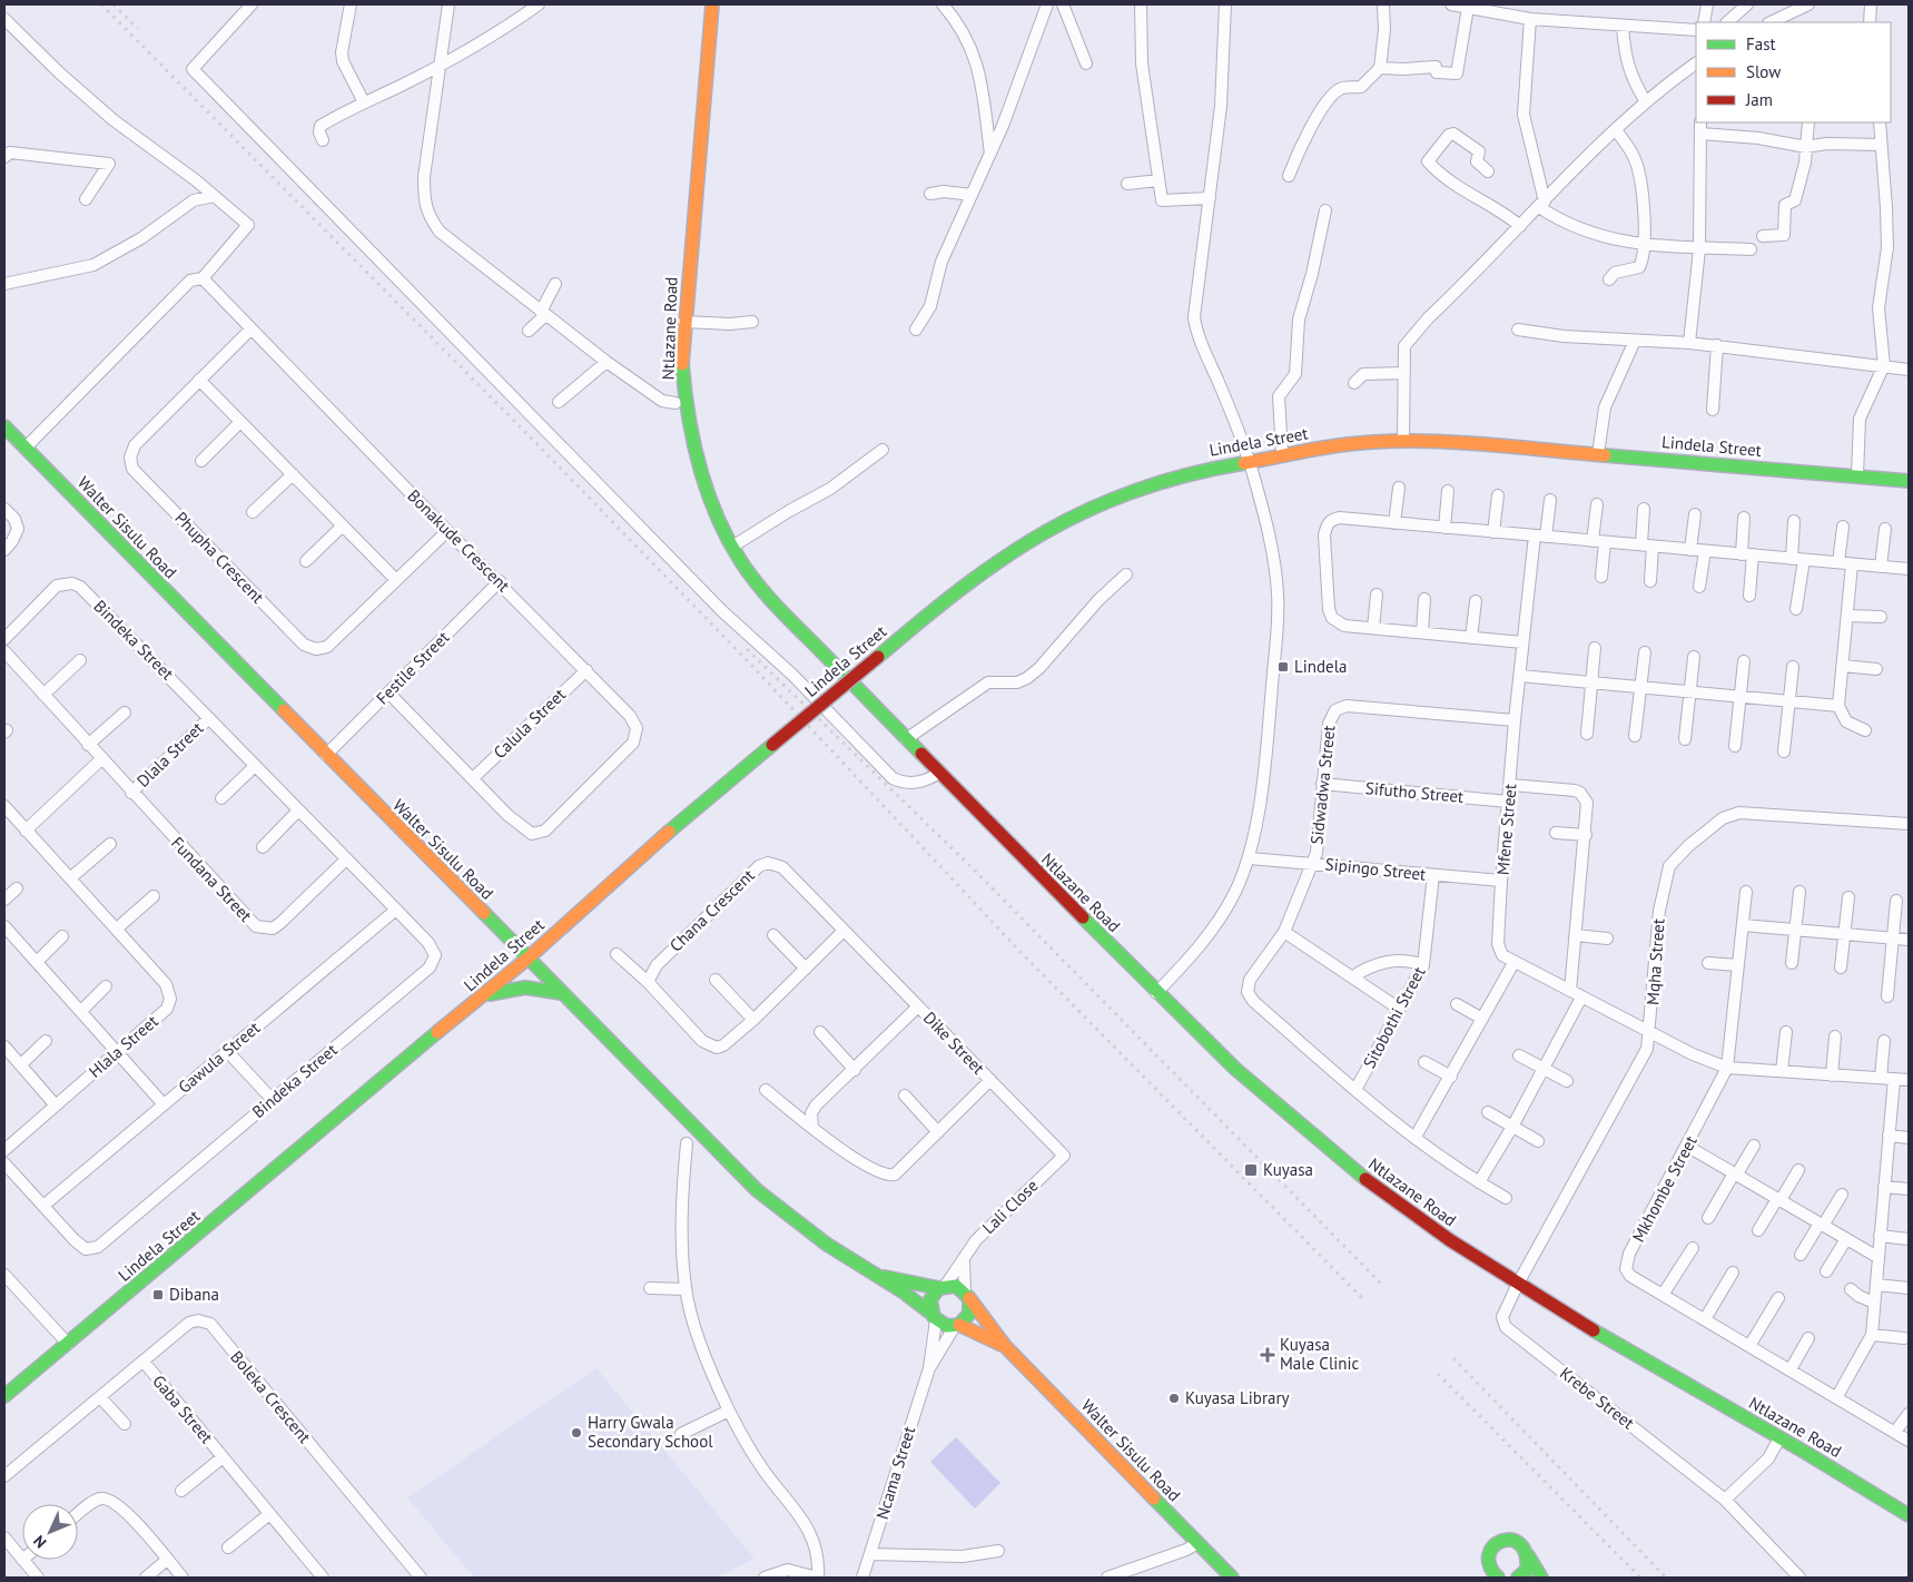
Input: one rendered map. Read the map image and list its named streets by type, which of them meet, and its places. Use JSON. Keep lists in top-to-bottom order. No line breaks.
{"streets":{"street":["Ntlazane Road","Lindela Street","Walter Sisulu Road","Bonakude Crescent","Phupha Crescent","Bindeka Street","Festile Street","Calula Street","Dlala Street","Sidwadwa Street","Sifutho Street","Mfene Street","Sipingo Street","Fundana Street","Chana Crescent","Mqha Street","Sitobothi Street","Dike Street","Hlala Street","Gawula Street","Mkhombe Street","Lali Close","Boleka Crescent","Krebe Street","Gaba Street","Ncama Street"]},"crossings":[["Ntlazane Road","Mqha Street"],["Ntlazane Road","Krebe Street"],["Lindela Street","Walter Sisulu Road"],["Walter Sisulu Road","Festile Street"],["Walter Sisulu Road","Lali Close"],["Walter Sisulu Road","Ncama Street"],["Bonakude Crescent","Phupha Crescent"],["Bonakude Crescent","Festile Street"],["Bonakude Crescent","Calula Street"],["Bindeka Street","Dlala Street"],["Bindeka Street","Fundana Street"],["Bindeka Street","Gawula Street"],["Dlala Street","Fundana Street"],["Sidwadwa Street","Sifutho Street"],["Sidwadwa Street","Mfene Street"],["Sidwadwa Street","Sipingo Street"],["Sidwadwa Street","Sitobothi Street"],["Sifutho Street","Mfene Street"],["Mfene Street","Sipingo Street"],["Mfene Street","Mqha Street"],["Mfene Street","Mkhombe Street"],["Sipingo Street","Sitobothi Street"],["Chana Crescent","Dike Street"],["Mqha Street","Krebe Street"],["Dike Street","Lali Close"],["Lali Close","Ncama Street"],["Boleka Crescent","Gaba Street"]],"places":{"transit":["Lindela","Kuyasa","Dibana"],"health":["Kuyasa Male Clinic"],"other":["Kuyasa Library","Harry Gwala Secondary School"]},"legend":["Fast","Slow","Jam"],"north":"bottom left"}
